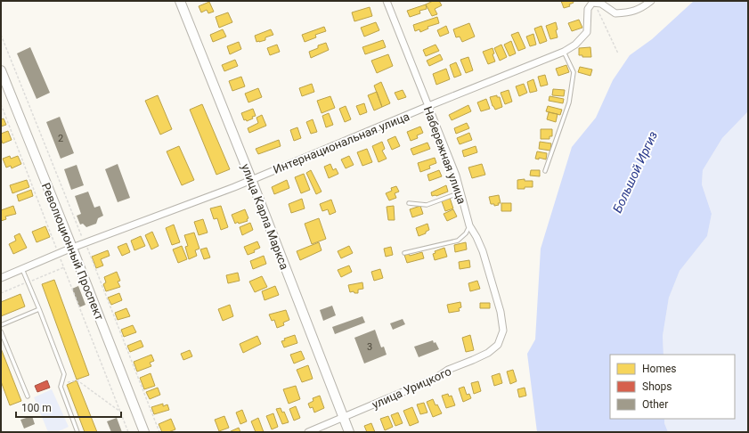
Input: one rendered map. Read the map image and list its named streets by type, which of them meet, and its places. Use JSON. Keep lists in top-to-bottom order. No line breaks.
{"streets":{"main road":["улица Карла Маркса","Революционный Проспект"],"street":["Интернациональная улица","Набережная улица","улица Урицкого"]},"crossings":[["Интернациональная улица","Набережная улица"],["Интернациональная улица","улица Карла Маркса"],["Интернациональная улица","Революционный Проспект"],["Набережная улица","улица Урицкого"],["улица Карла Маркса","улица Урицкого"]],"water":["Большой Иргиз"],"house_numbers":["2","3"],"legend":["Homes","Shops","Other"],"scale_bar":"100 m"}
